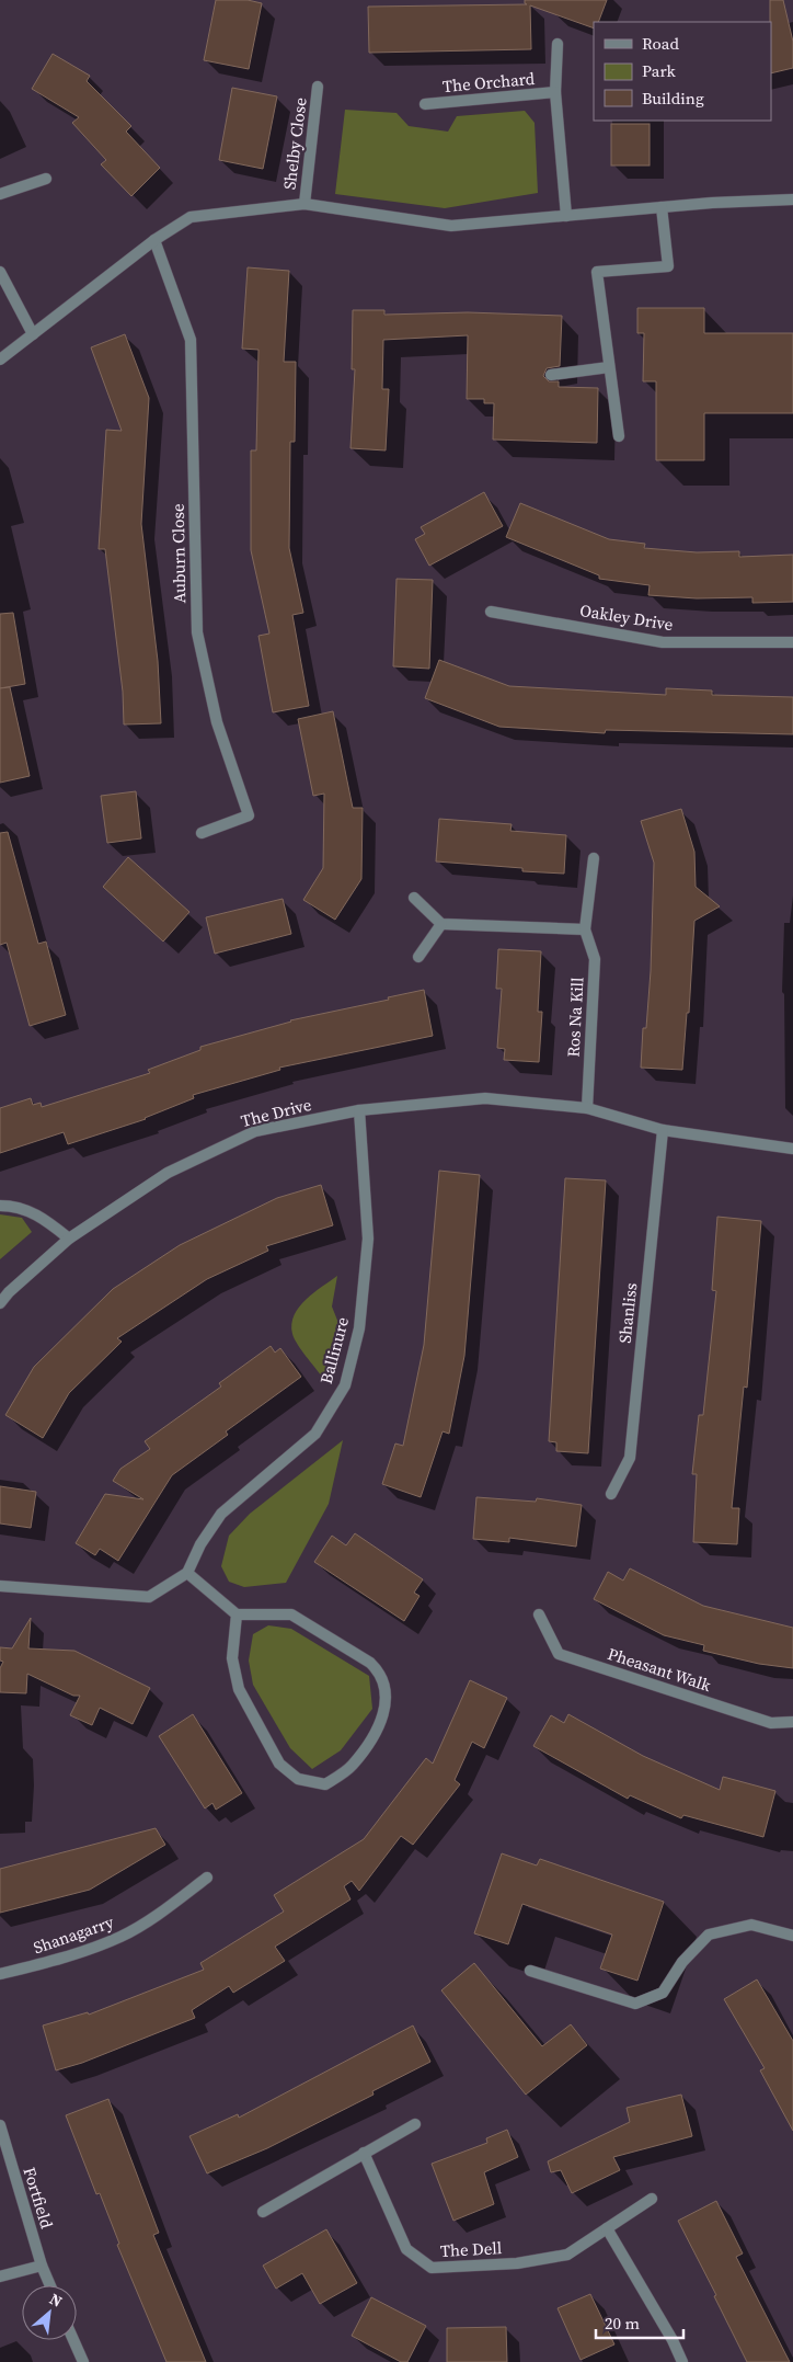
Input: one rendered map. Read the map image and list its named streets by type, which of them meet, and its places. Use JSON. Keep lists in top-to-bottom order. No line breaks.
{"streets":{"street":["The Orchard","Shelby Close","Auburn Close","Oakley Drive","Ros Na Kill","The Drive","Shanliss","Ballinure","Pheasant Walk","Shanagarry","Fortfield","The Dell"]},"crossings":[["Ros Na Kill","The Drive"],["The Drive","Shanliss"],["The Drive","Ballinure"]],"legend":["Road","Park","Building"],"scale_bar":"20 m","north":"top right"}
